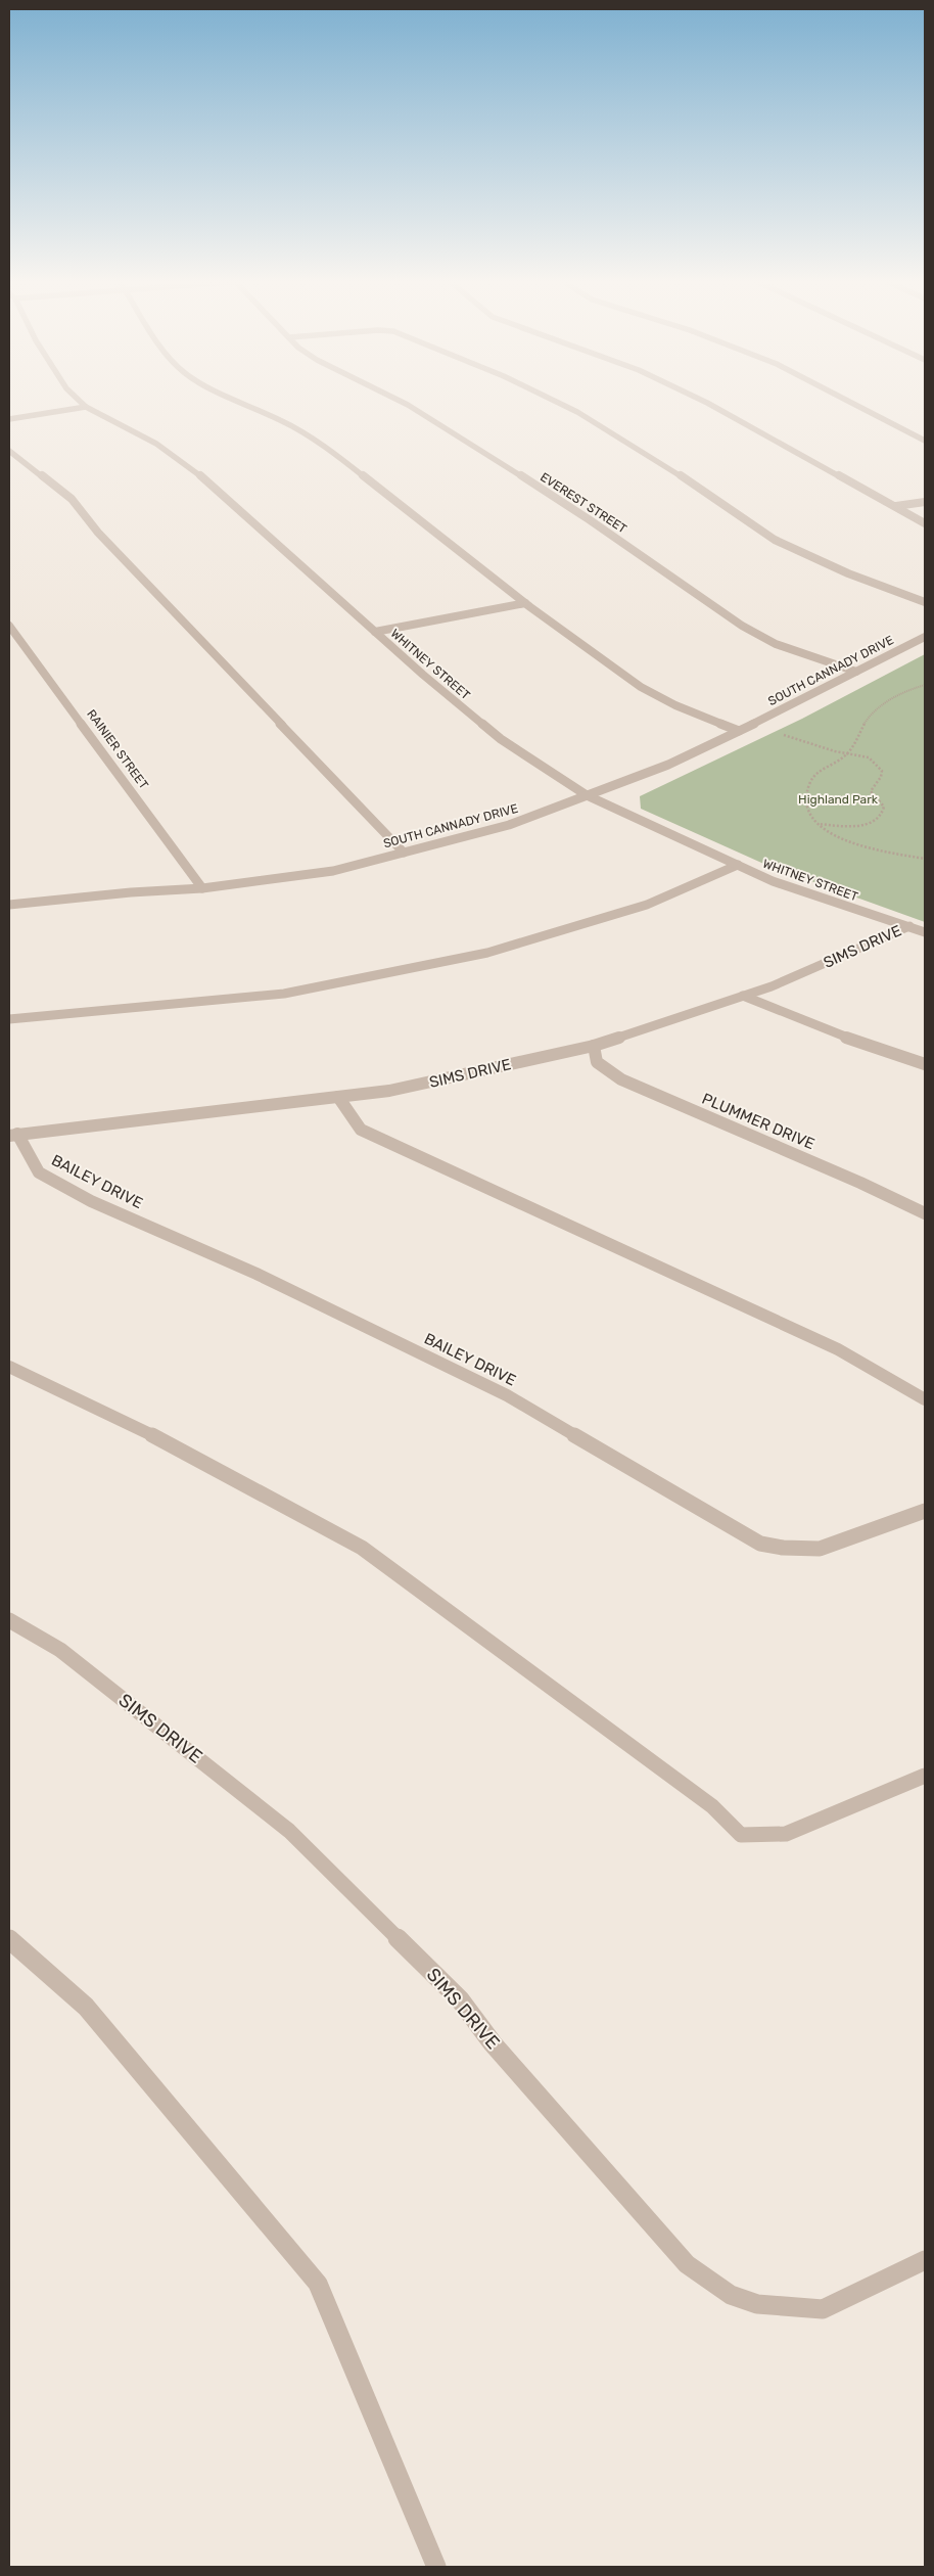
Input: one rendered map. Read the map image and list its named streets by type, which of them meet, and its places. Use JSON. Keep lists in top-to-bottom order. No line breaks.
{"streets":{"street":["EVEREST STREET","WHITNEY STREET","SOUTH CANNADY DRIVE","RAINIER STREET","SIMS DRIVE","PLUMMER DRIVE","BAILEY DRIVE"]},"crossings":[["EVEREST STREET","SOUTH CANNADY DRIVE"],["WHITNEY STREET","SOUTH CANNADY DRIVE"],["WHITNEY STREET","SIMS DRIVE"],["SOUTH CANNADY DRIVE","RAINIER STREET"],["SIMS DRIVE","PLUMMER DRIVE"],["SIMS DRIVE","BAILEY DRIVE"]],"parks":["Highland Park"]}
